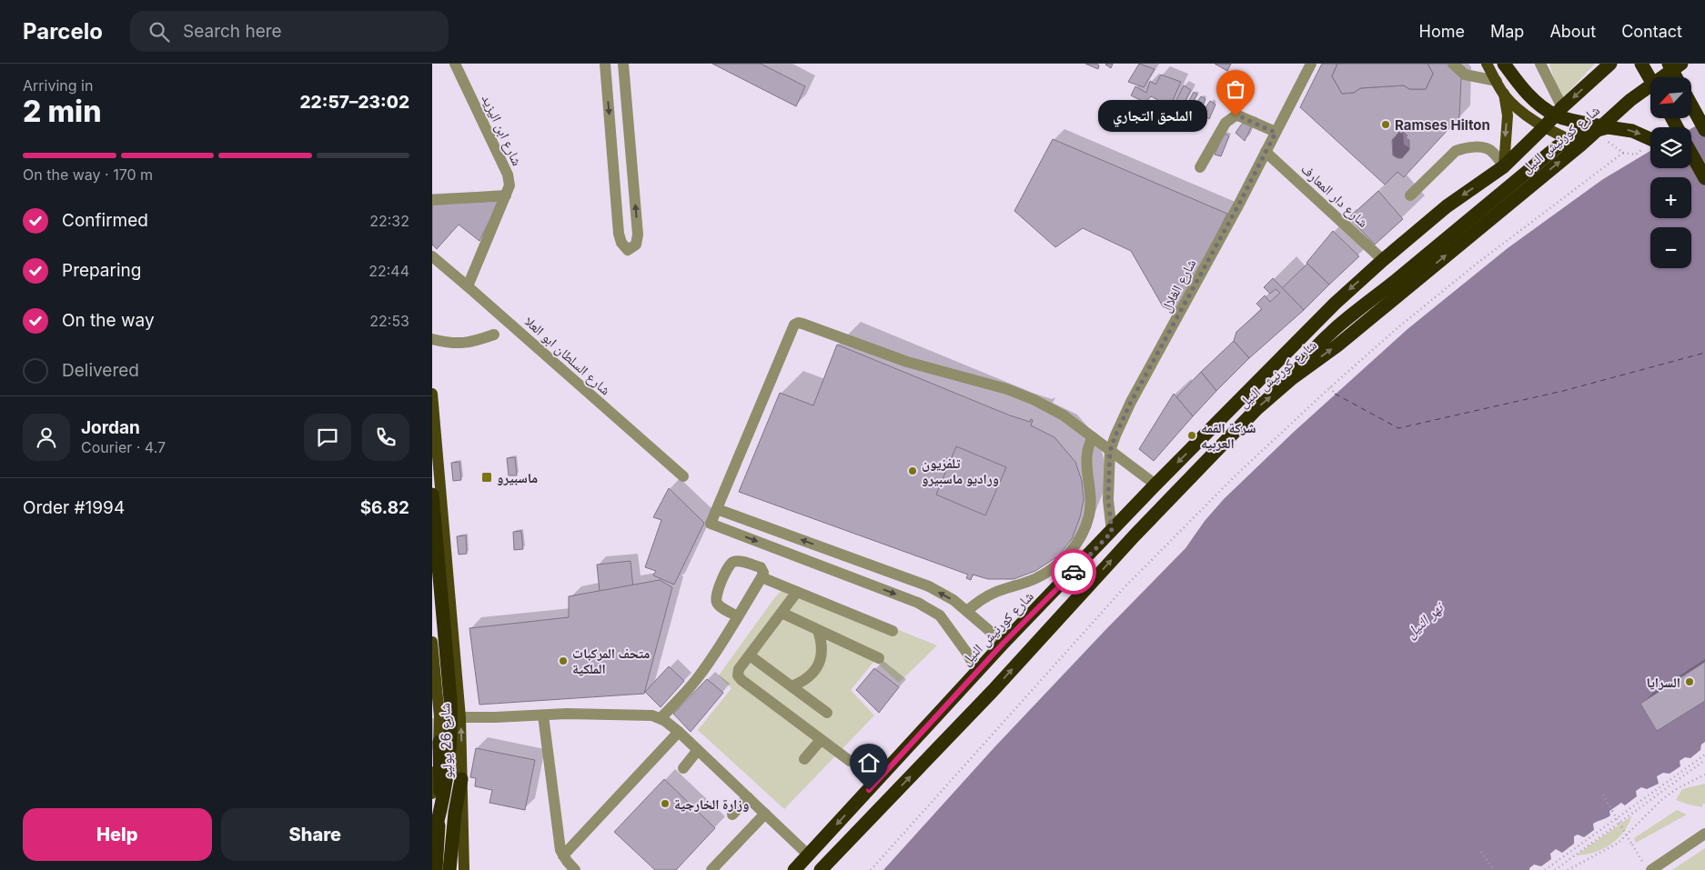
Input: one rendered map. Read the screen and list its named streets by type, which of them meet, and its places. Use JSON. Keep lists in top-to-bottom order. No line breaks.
{"streets":{"highway":["شارع كورنيش النيل"],"main road":["شارع 26 يوليو"],"street":["شارع ابن اليزيد","شارع دار المعارف","شارع الغلال","شارع السلطان ابو العلا"]},"crossings":[["شارع ابن اليزيد","شارع السلطان ابو العلا"],["شارع كورنيش النيل","شارع دار المعارف"],["شارع كورنيش النيل","شارع الغلال"],["شارع دار المعارف","شارع الغلال"]],"water":["نهر النيل"],"places":{"other":["الملحق التجاري","Ramses Hilton","شركة القمه العربيه","تلفزيون وراديو ماسبيرو","متحف المركبات الملكية","السرايا","وزارة الخارجية"],"transit":["ماسبيرو"]},"north":"bottom left","page":{"header":"Parcelo","search":"Search here","nav":["Home","Map","About","Contact"],"heading":["2 min","Arriving in","22:57–23:02"],"panel":["Jordan","Courier · 4.7","Order #1994","$6.82"],"map_buttons":["+","−"],"bubble":"الملحق التجاري","bar":"On the way · 170 m","list":[["Confirmed","22:32"],["Preparing","22:44"],["On the way","22:53"],"Delivered"],"buttons":["Help","Share"]}}
